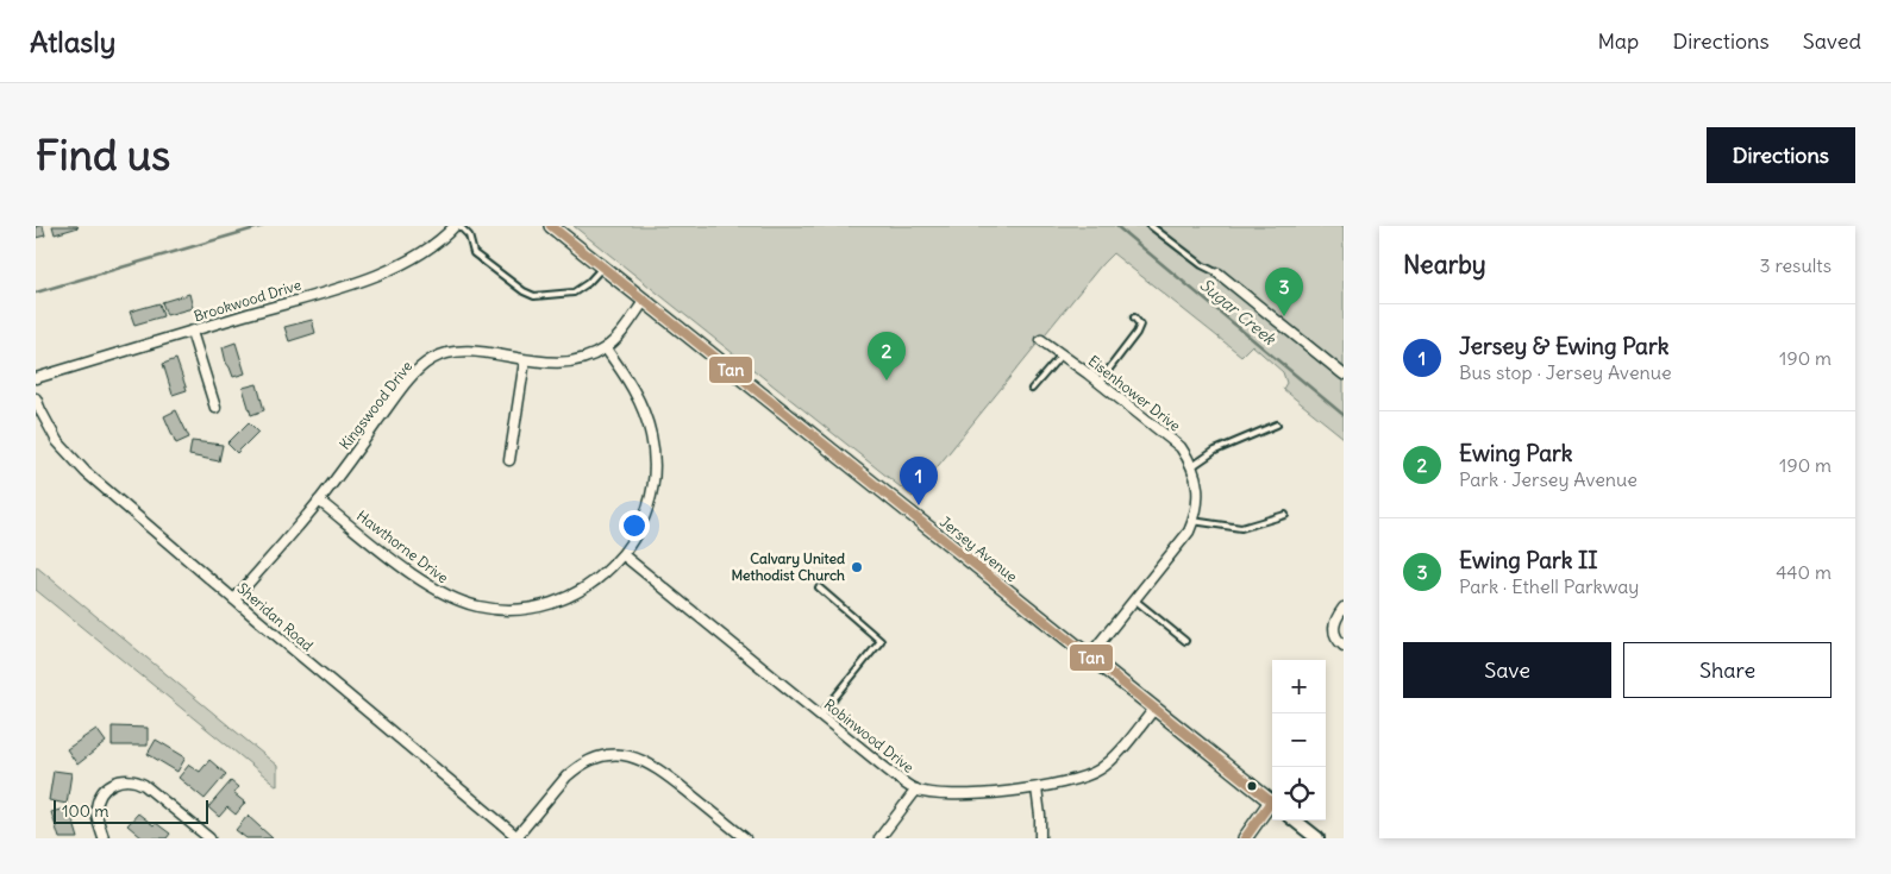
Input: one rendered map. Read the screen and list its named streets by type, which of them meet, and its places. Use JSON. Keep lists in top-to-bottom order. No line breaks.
{"streets":{"street":["Brookwood Drive","Eisenhower Drive","Kingswood Drive","Hawthorne Drive","Jersey Avenue","Sheridan Road","Robinwood Drive"]},"crossings":[["Eisenhower Drive","Jersey Avenue"],["Kingswood Drive","Hawthorne Drive"],["Kingswood Drive","Jersey Avenue"],["Kingswood Drive","Sheridan Road"],["Hawthorne Drive","Robinwood Drive"],["Jersey Avenue","Robinwood Drive"]],"water":["Sugar Creek"],"places":["Calvary United Methodist Church"],"lines":["transit line Tan"],"scale_bar":"100 m","page":{"header":"Atlasly","nav":["Map","Directions","Saved"],"buttons":["Directions",["Save","Share"]],"title":"Find us","heading":["Nearby","3 results"],"pins":["3","2","1"],"list":[{"mark":"1","name":"Jersey & Ewing Park","note":"Bus stop · Jersey Avenue","value":"190 m"},{"mark":"2","name":"Ewing Park","note":"Park · Jersey Avenue","value":"190 m"},{"mark":"3","name":"Ewing Park II","note":"Park · Ethell Parkway","value":"440 m"}],"map_buttons":["+","−"],"scale":"100 m"}}
